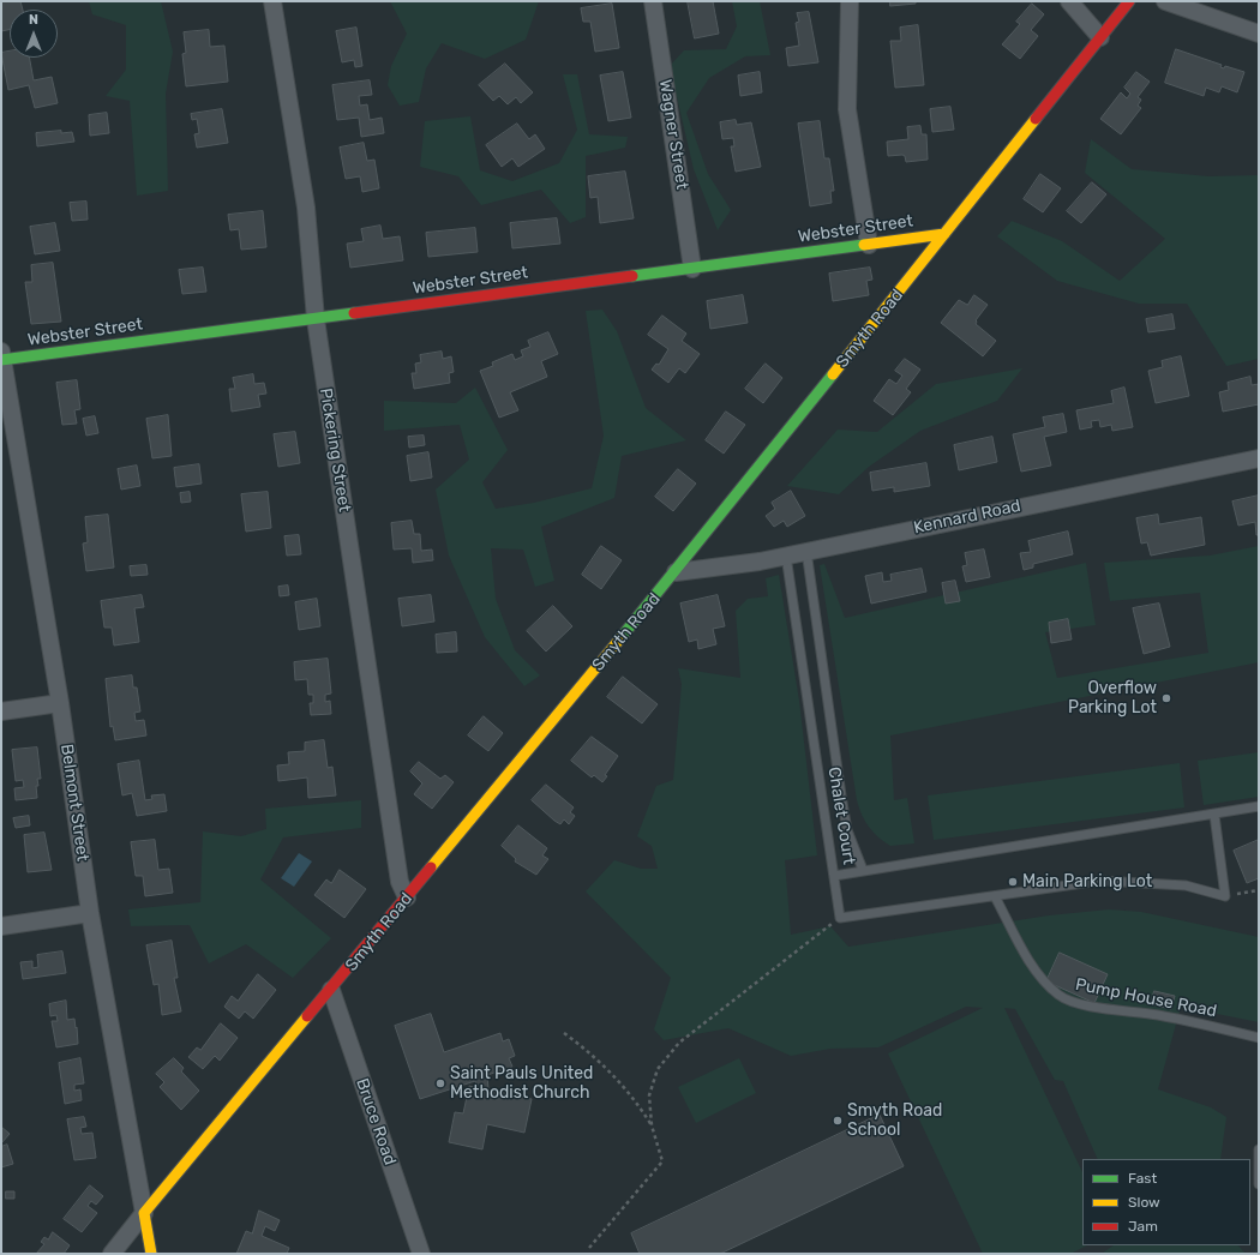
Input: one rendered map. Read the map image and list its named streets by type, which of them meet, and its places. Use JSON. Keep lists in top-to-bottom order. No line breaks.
{"streets":{"street":["Wagner Street","Webster Street","Smyth Road","Pickering Street","Kennard Road","Belmont Street","Bruce Road"],"lane":["Chalet Court","Pump House Road"]},"crossings":[["Wagner Street","Webster Street"],["Webster Street","Smyth Road"],["Webster Street","Pickering Street"],["Webster Street","Belmont Street"],["Smyth Road","Pickering Street"],["Smyth Road","Kennard Road"],["Smyth Road","Belmont Street"],["Smyth Road","Bruce Road"],["Kennard Road","Chalet Court"]],"places":["Overflow Parking Lot","Main Parking Lot","Saint Pauls United Methodist Church","Smyth Road School"],"legend":["Fast","Slow","Jam"],"north":"top"}
